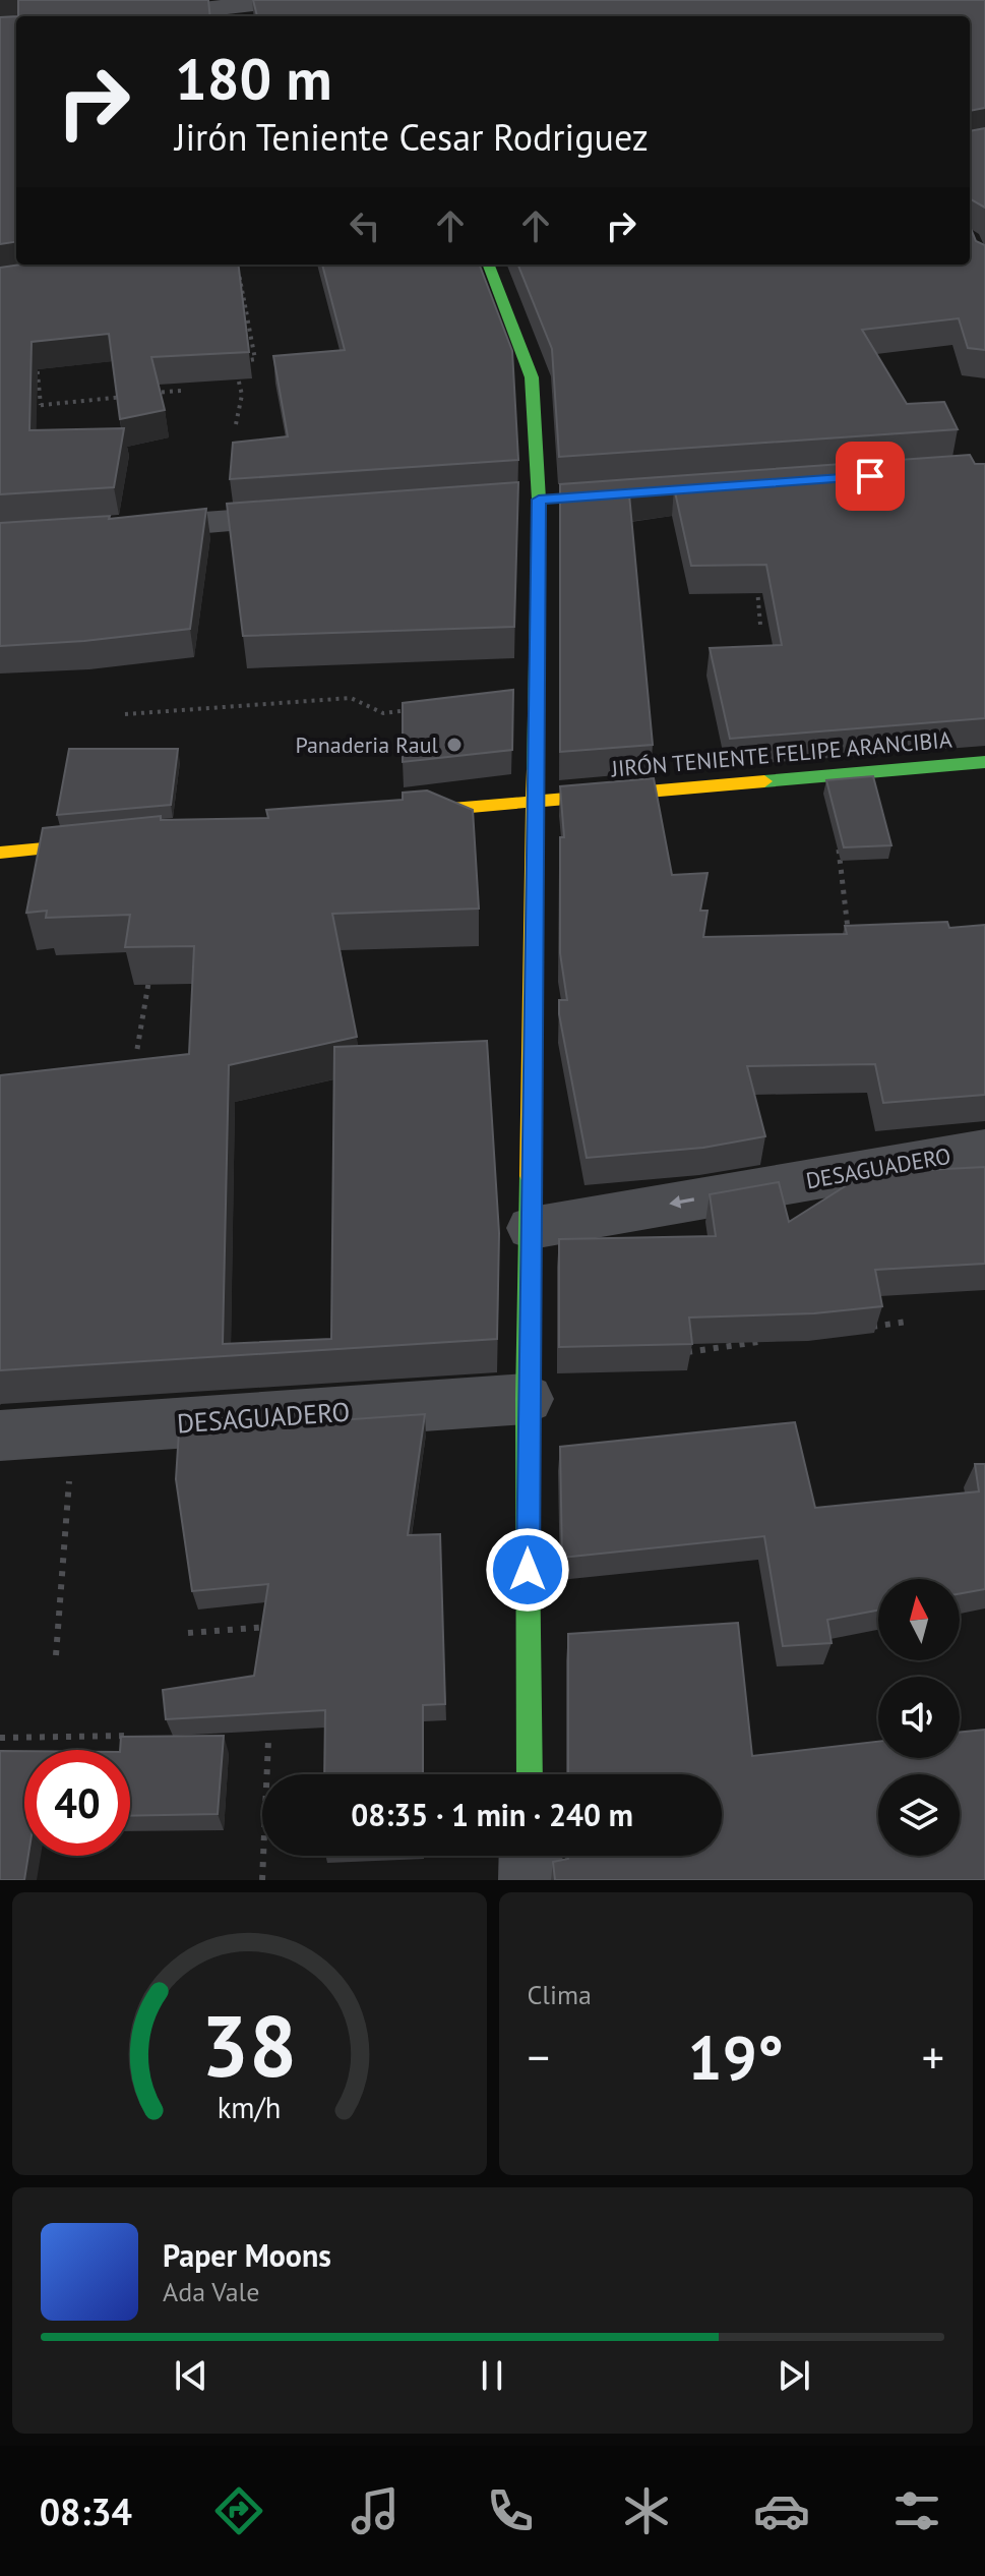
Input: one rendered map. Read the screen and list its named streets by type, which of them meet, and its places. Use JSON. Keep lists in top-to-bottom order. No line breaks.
{"streets":{"street":["JIRÓN TENIENTE FELIPE ARANCIBIA","DESAGUADERO"]},"one_way":["DESAGUADERO"],"places":["Panaderia Raul"],"north":"top","page":{"turn":["180 m","Jirón Teniente Cesar Rodriguez"],"limit":"40","trip":"08:35 · 1 min · 240 m","tile":"Clima","heat":["−","19°","+"],"song":["Paper Moons","Ada Vale"],"tabs":"08:34","gauge":["38","km/h"]}}
